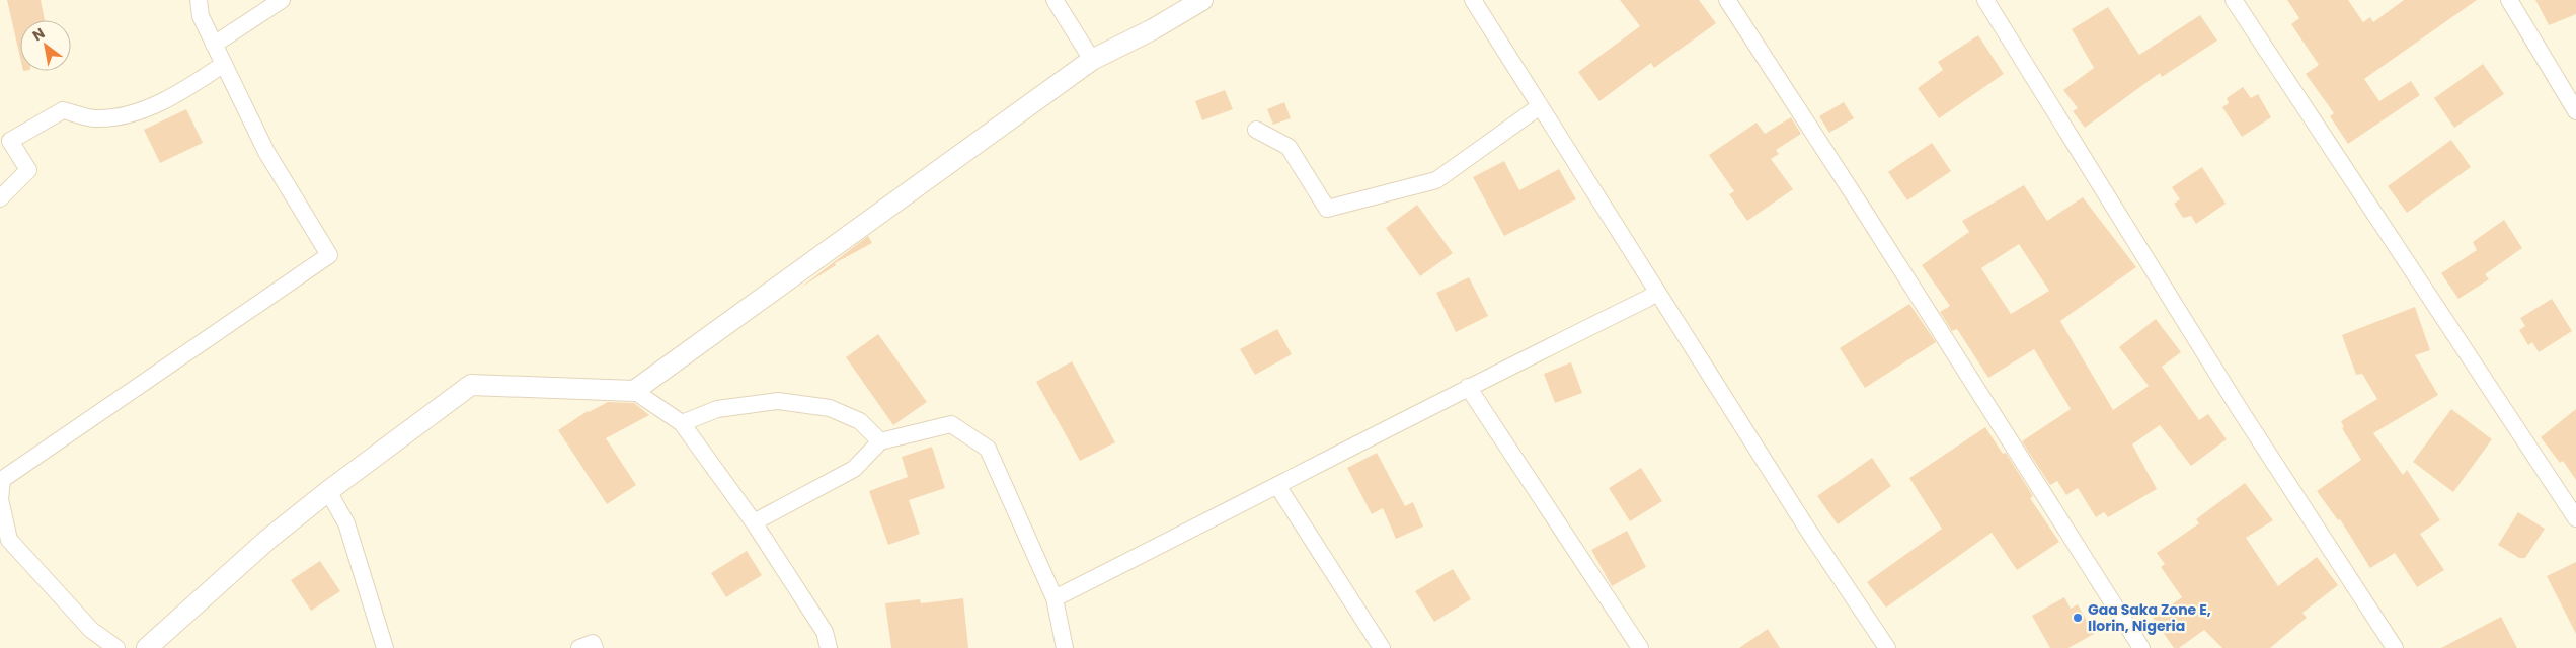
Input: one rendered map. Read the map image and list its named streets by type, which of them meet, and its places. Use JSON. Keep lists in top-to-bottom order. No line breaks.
{"places":["Gaa Saka Zone E, Ilorin, Nigeria"],"north":"top left"}
